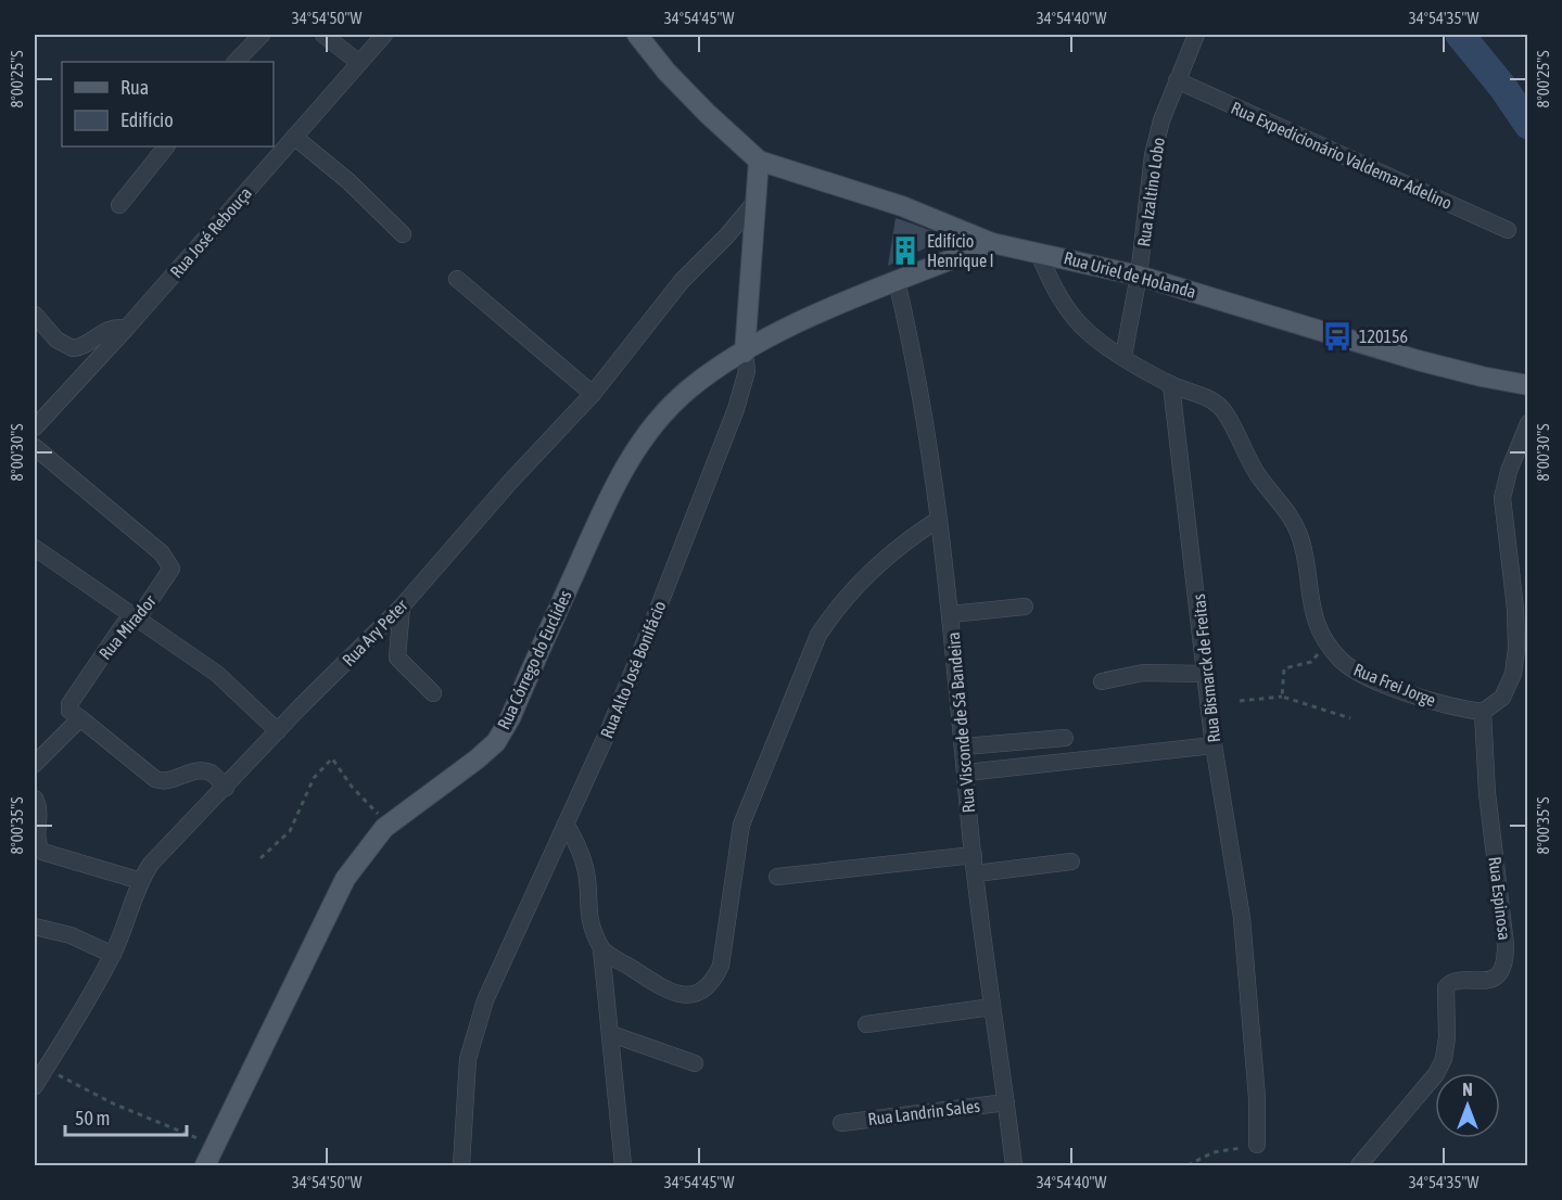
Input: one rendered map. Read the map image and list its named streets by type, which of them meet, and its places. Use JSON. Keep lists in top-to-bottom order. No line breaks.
{"streets":{"main road":["Rua Uriel de Holanda","Rua Córrego do Euclides","Rua Alto José Bonifácio"],"street":["Rua Expedicionário Valdemar Adelino","Rua Izaltino Lobo","Rua José Rebouça","Rua Mirador","Rua Ary Peter","Rua Bismarck de Freitas","Rua Frei Jorge","Rua Visconde de Sá Bandeira","Rua Espinosa","Rua Landrin Sales"]},"crossings":[["Rua Expedicionário Valdemar Adelino","Rua Izaltino Lobo"],["Rua Izaltino Lobo","Rua Uriel de Holanda"],["Rua Uriel de Holanda","Rua Alto José Bonifácio"],["Rua Ary Peter","Rua Alto José Bonifácio"],["Rua Córrego do Euclides","Rua Alto José Bonifácio"],["Rua Bismarck de Freitas","Rua Frei Jorge"],["Rua Frei Jorge","Rua Espinosa"],["Rua Visconde de Sá Bandeira","Rua Landrin Sales"]],"places":{"building":["Edifício Henrique I"],"bus stop":["120156"]},"legend":["Rua","Edifício"],"scale_bar":"50 m","north":"top","coordinates":["34°54'50\"W","34°54'45\"W","34°54'40\"W","34°54'35\"W","8°00'25\"S","8°00'30\"S","8°00'35\"S"]}
